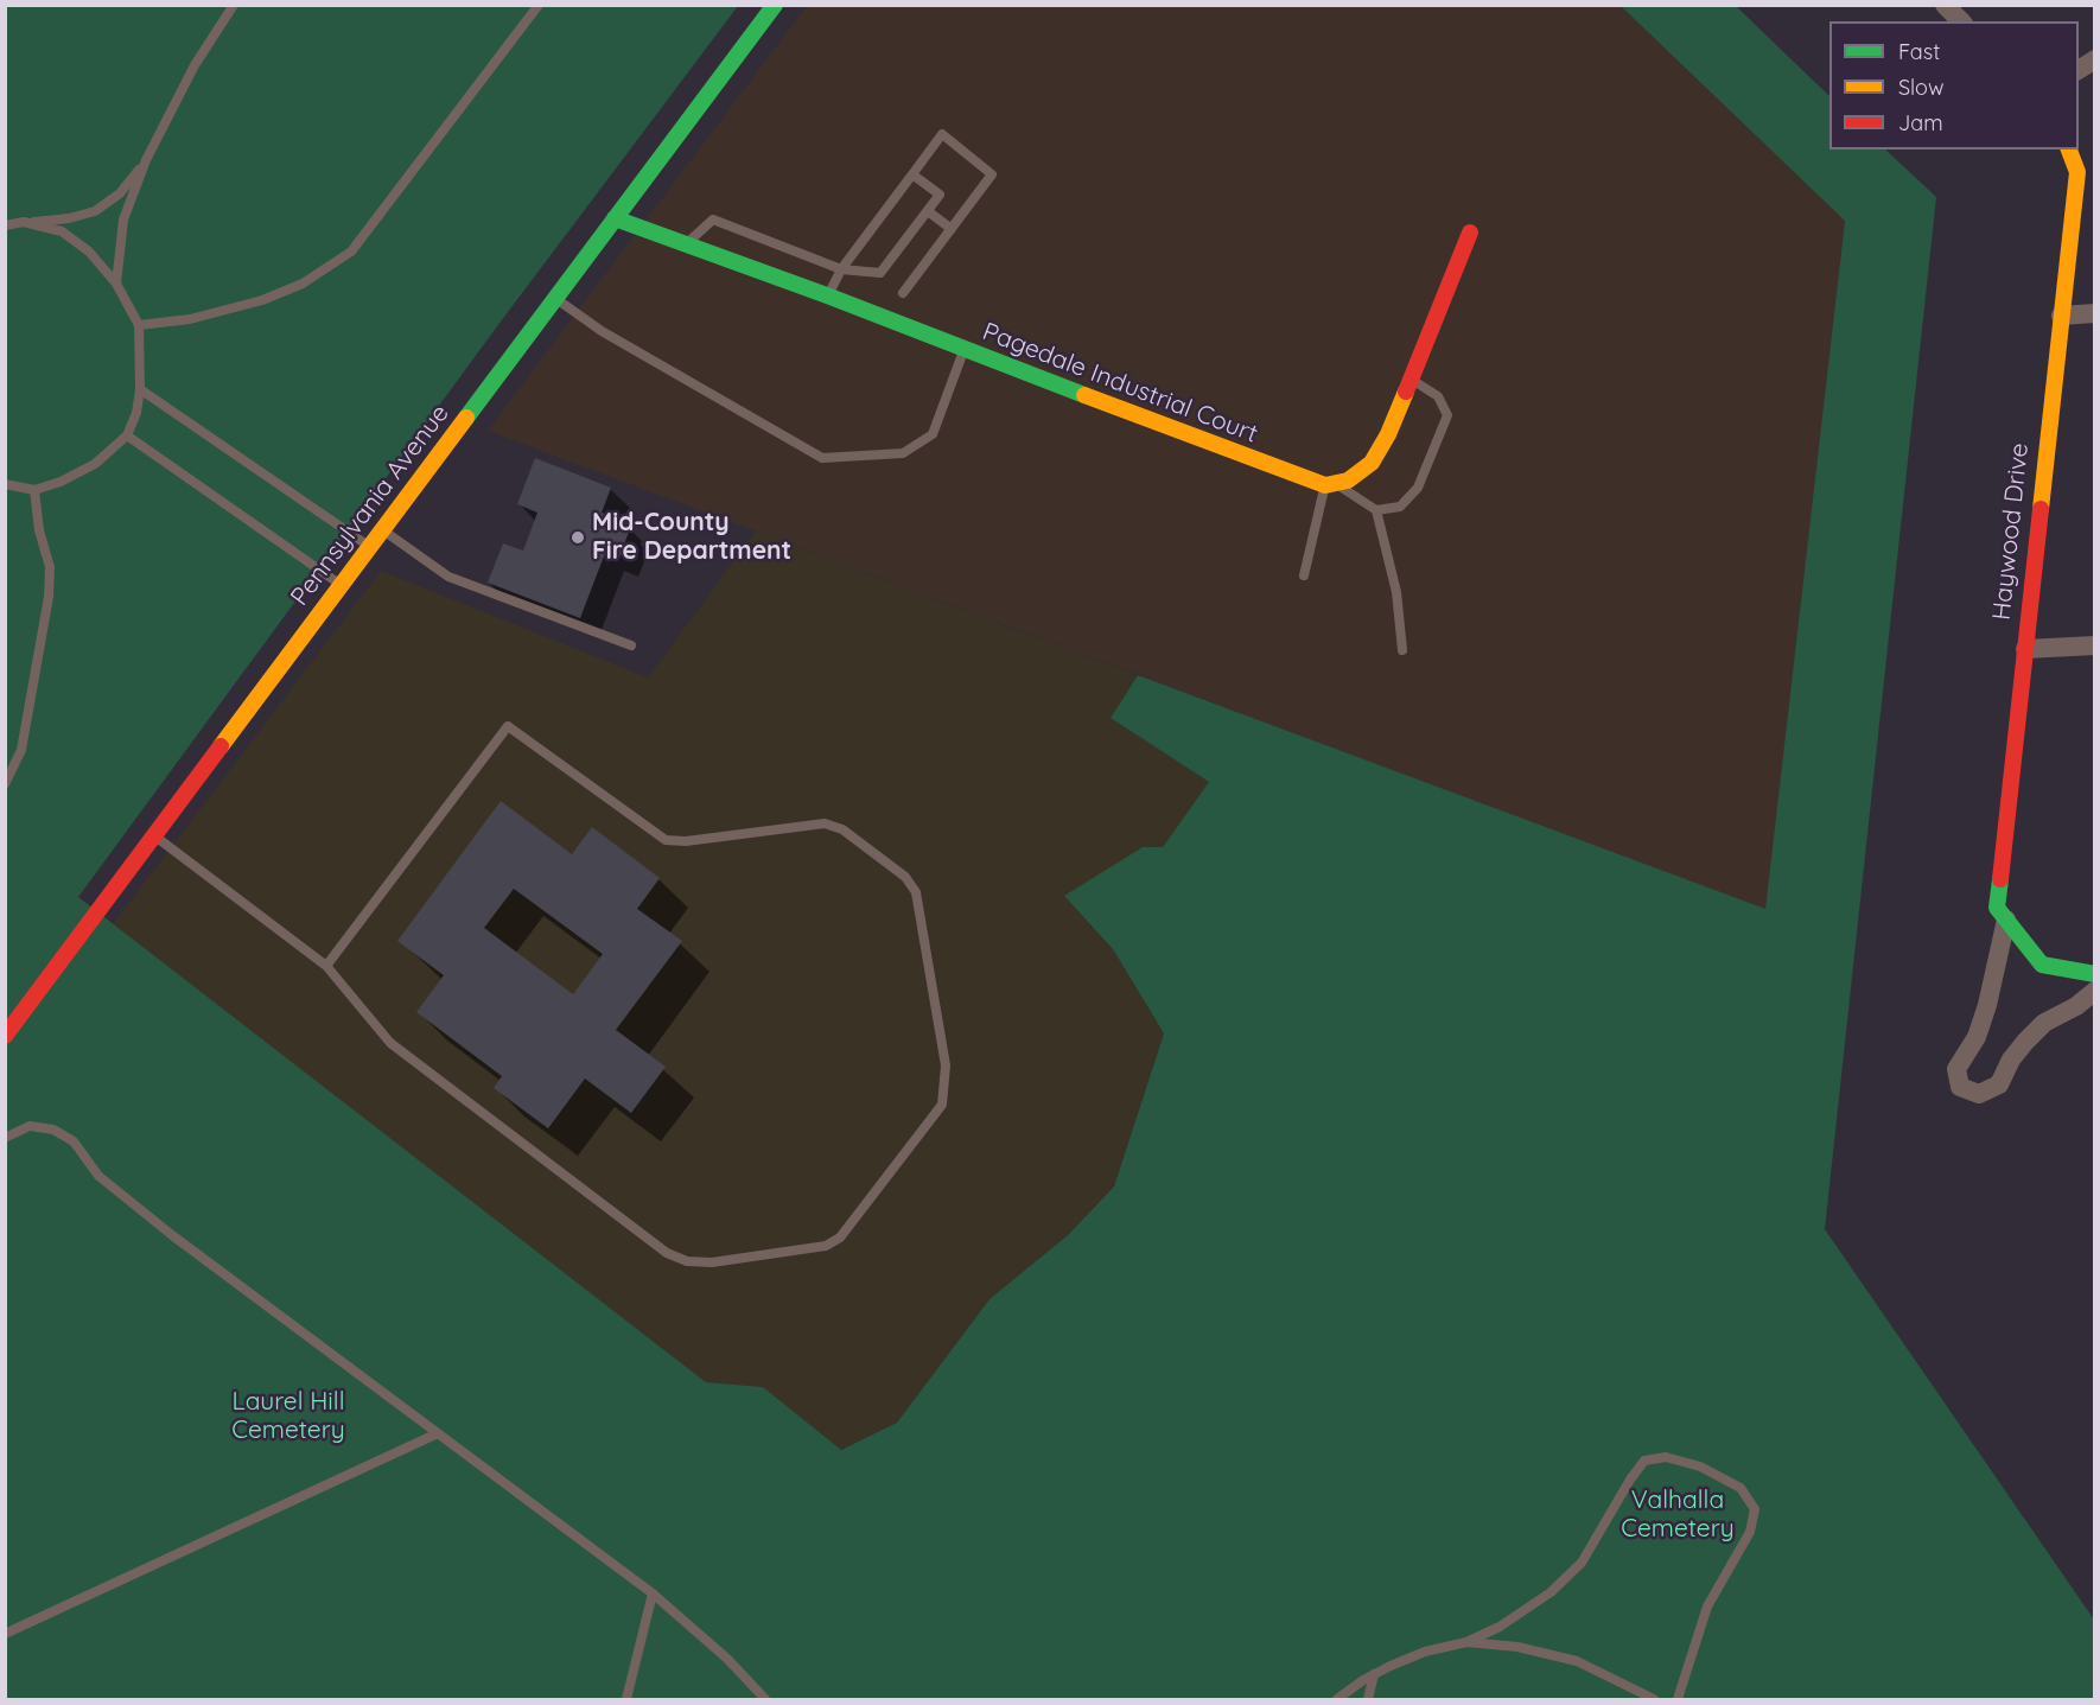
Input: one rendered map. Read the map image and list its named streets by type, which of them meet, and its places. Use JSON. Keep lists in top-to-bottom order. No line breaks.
{"streets":{"street":["Pagedale Industrial Court","Pennsylvania Avenue","Haywood Drive"]},"crossings":[["Pagedale Industrial Court","Pennsylvania Avenue"]],"parks":["Laurel Hill Cemetery","Valhalla Cemetery"],"places":["Mid-County Fire Department"],"legend":["Fast","Slow","Jam"]}
